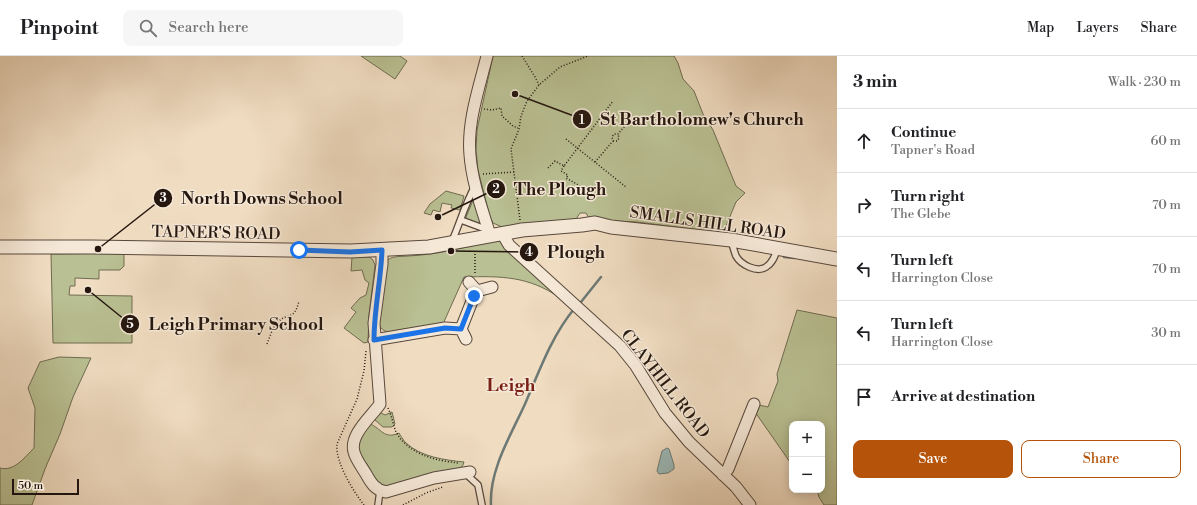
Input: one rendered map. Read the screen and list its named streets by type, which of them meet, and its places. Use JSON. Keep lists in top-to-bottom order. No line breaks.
{"streets":{"street":["SMALLS HILL ROAD","TAPNER'S ROAD","CLAYHILL ROAD"]},"crossings":[["SMALLS HILL ROAD","TAPNER'S ROAD"],["SMALLS HILL ROAD","CLAYHILL ROAD"],["TAPNER'S ROAD","CLAYHILL ROAD"]],"districts":["Leigh"],"places":["St Bartholomew's Church","The Plough","North Downs School","Plough","Leigh Primary School"],"scale_bar":"50 m","page":{"header":"Pinpoint","search":"Search here","nav":["Map","Layers","Share"],"heading":["3 min","Walk · 230 m"],"list":[["Continue","Tapner's Road","60 m"],["Turn right","The Glebe","70 m"],["Turn left","Harrington Close","70 m"],["Turn left","Harrington Close","30 m"],"Arrive at destination"],"map_buttons":["+","−"],"buttons":["Save","Share"],"scale":"50 m"}}
